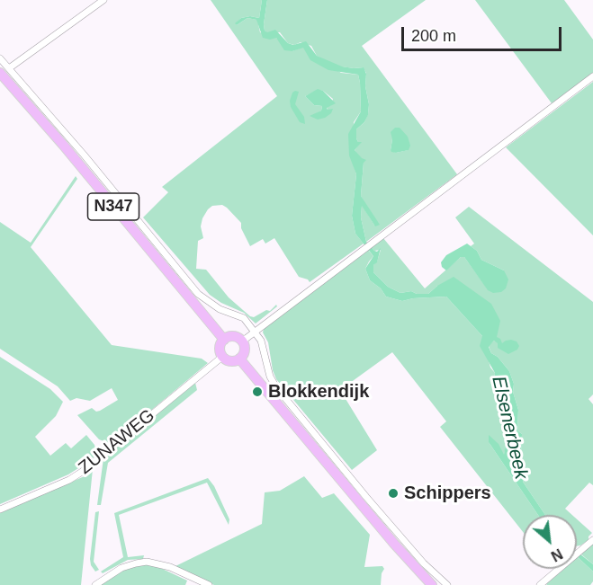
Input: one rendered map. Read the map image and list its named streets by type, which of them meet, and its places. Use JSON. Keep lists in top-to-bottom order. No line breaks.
{"streets":{"main road":["N347"],"street":["ZUNAWEG"]},"crossings":[["N347","ZUNAWEG"]],"water":["Elsenerbeek"],"places":["Blokkendijk","Schippers"],"scale_bar":"200 m","north":"bottom right"}
